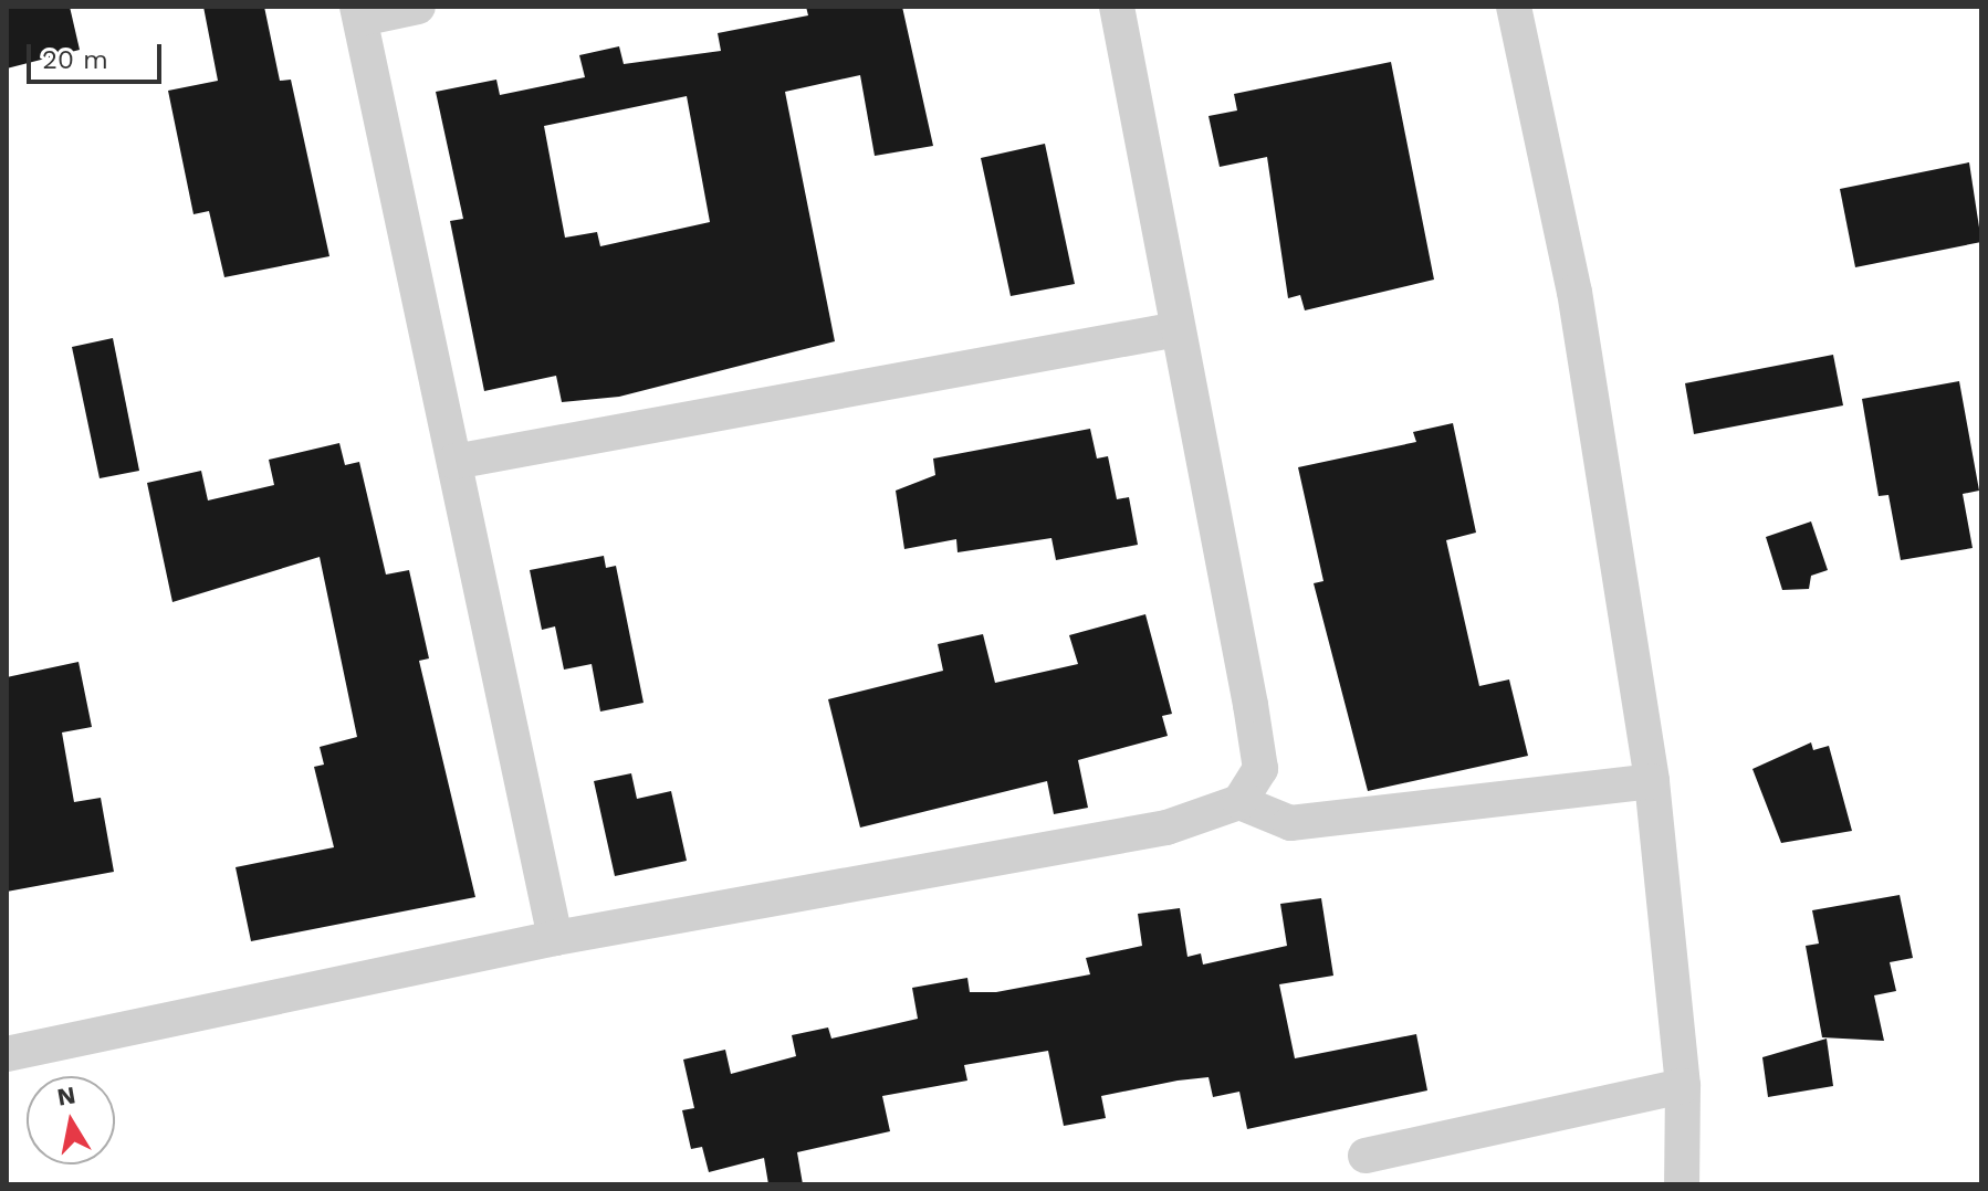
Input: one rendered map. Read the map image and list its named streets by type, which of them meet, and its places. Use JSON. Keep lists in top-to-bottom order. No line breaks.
{"scale_bar":"20 m","north":"top"}
